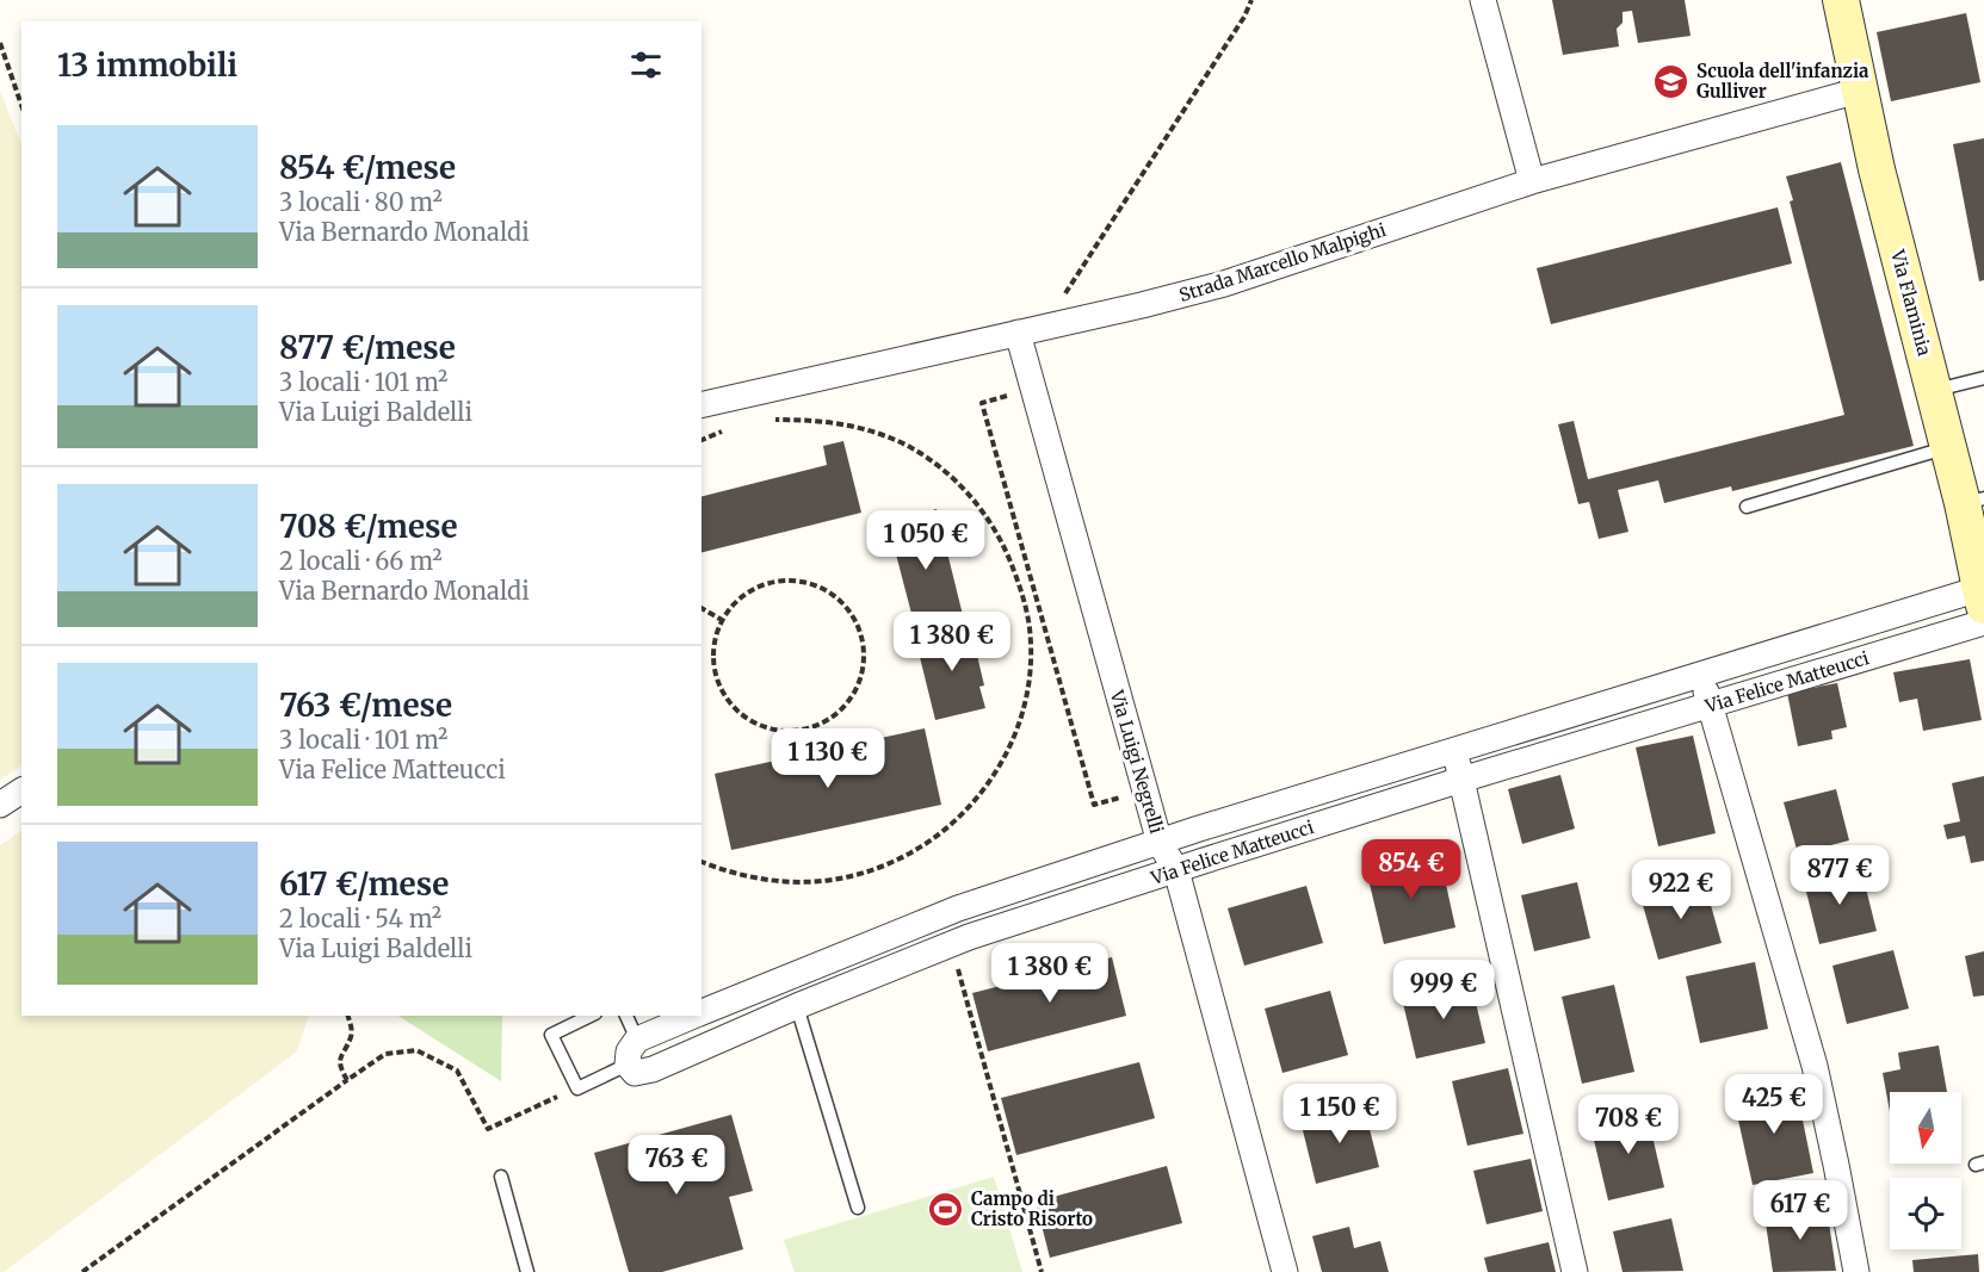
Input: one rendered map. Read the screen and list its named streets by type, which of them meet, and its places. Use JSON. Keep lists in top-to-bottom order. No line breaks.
{"streets":{"street":["Strada Marcello Malpighi","Via Flaminia","Via Felice Matteucci","Via Luigi Negrelli"]},"crossings":[["Strada Marcello Malpighi","Via Flaminia"],["Strada Marcello Malpighi","Via Luigi Negrelli"],["Via Flaminia","Via Felice Matteucci"],["Via Felice Matteucci","Via Luigi Negrelli"]],"places":{"school or university":["Scuola dell'infanzia Gulliver"],"sports":["Campo di Cristo Risorto"]},"north":"bottom","page":{"heading":"13 immobili","list":[{"name":"854 €/mese","note":"3 locali · 80 m² · Via Bernardo Monaldi"},{"name":"877 €/mese","note":"3 locali · 101 m² · Via Luigi Baldelli"},{"name":"708 €/mese","note":"2 locali · 66 m² · Via Bernardo Monaldi"},{"name":"763 €/mese","note":"3 locali · 101 m² · Via Felice Matteucci"},{"name":"617 €/mese","note":"2 locali · 54 m² · Via Luigi Baldelli"}],"price":["1 050 €","1 380 €","1 130 €","854 €","877 €","922 €","1 380 €","999 €","425 €","1 150 €","708 €","763 €","617 €"]}}
